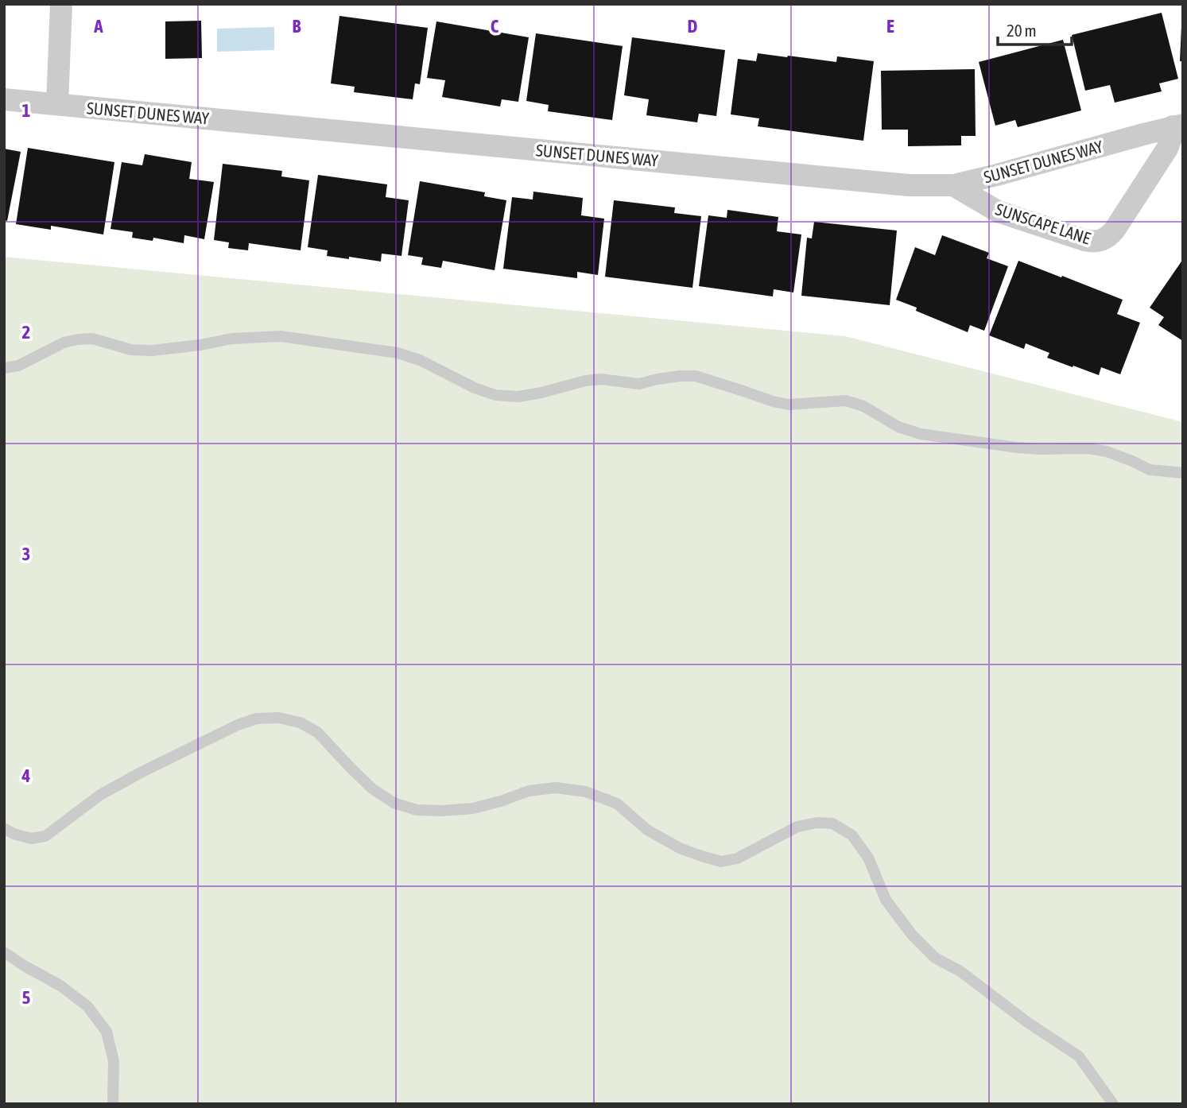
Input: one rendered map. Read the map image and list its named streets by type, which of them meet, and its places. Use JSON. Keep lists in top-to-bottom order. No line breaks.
{"streets":{"street":["SUNSET DUNES WAY","SUNSCAPE LANE"]},"crossings":[["SUNSET DUNES WAY","SUNSCAPE LANE"]],"scale_bar":"20 m","grid":{"columns":["A","B","C","D","E"],"rows":["1","2","3","4","5"]}}
